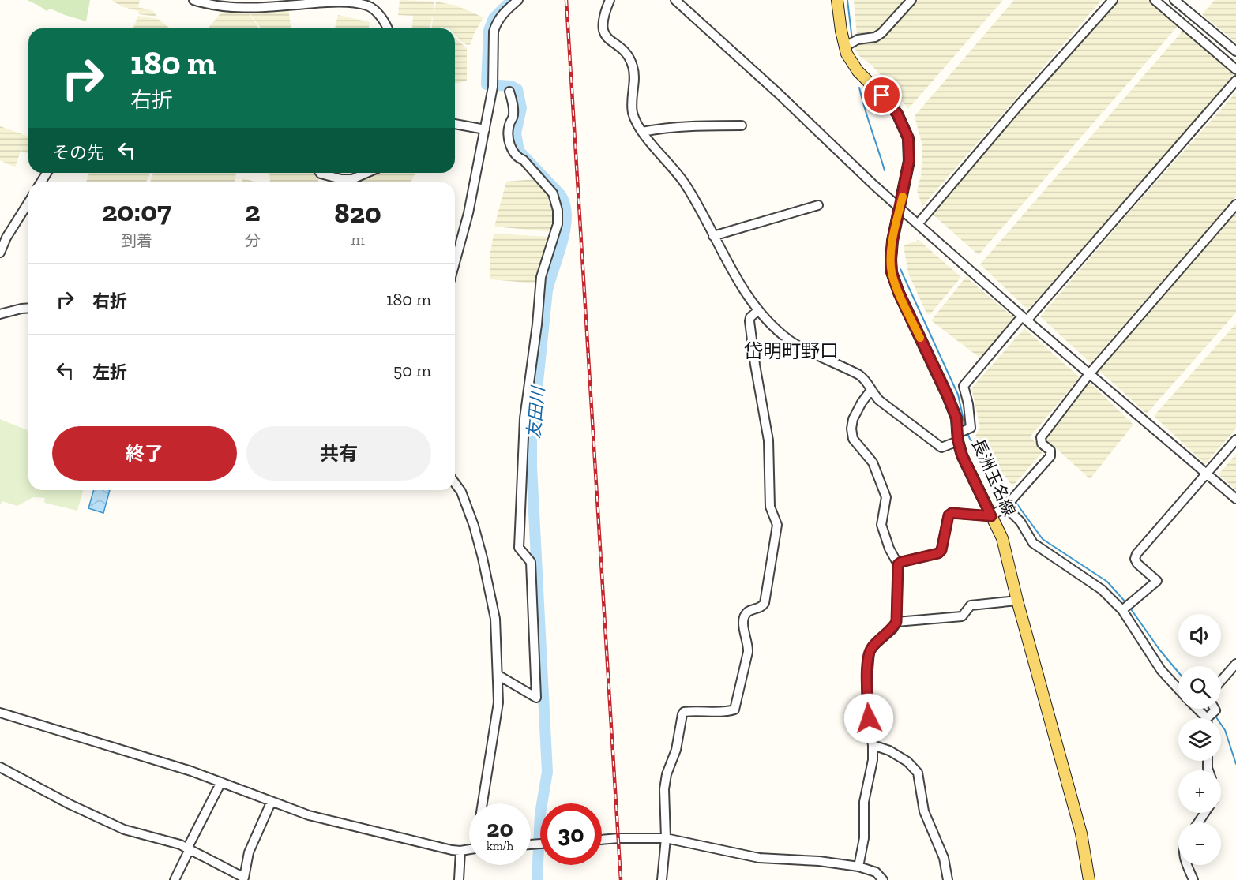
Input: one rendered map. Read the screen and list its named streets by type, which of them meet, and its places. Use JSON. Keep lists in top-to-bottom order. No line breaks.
{"streets":{"main road":["長洲玉名線"]},"districts":["岱明町野口"],"water":["友田川"],"page":{"turn":["180 m","右折"],"then":"その先","eta":["20:07","到着","2","分","820","m"],"list":[{"name":"右折","value":"180 m"},{"name":"左折","value":"50 m"}],"buttons":["終了","共有"],"map_buttons":["+","−"],"speed":"20 km/h","limit":"30"}}
